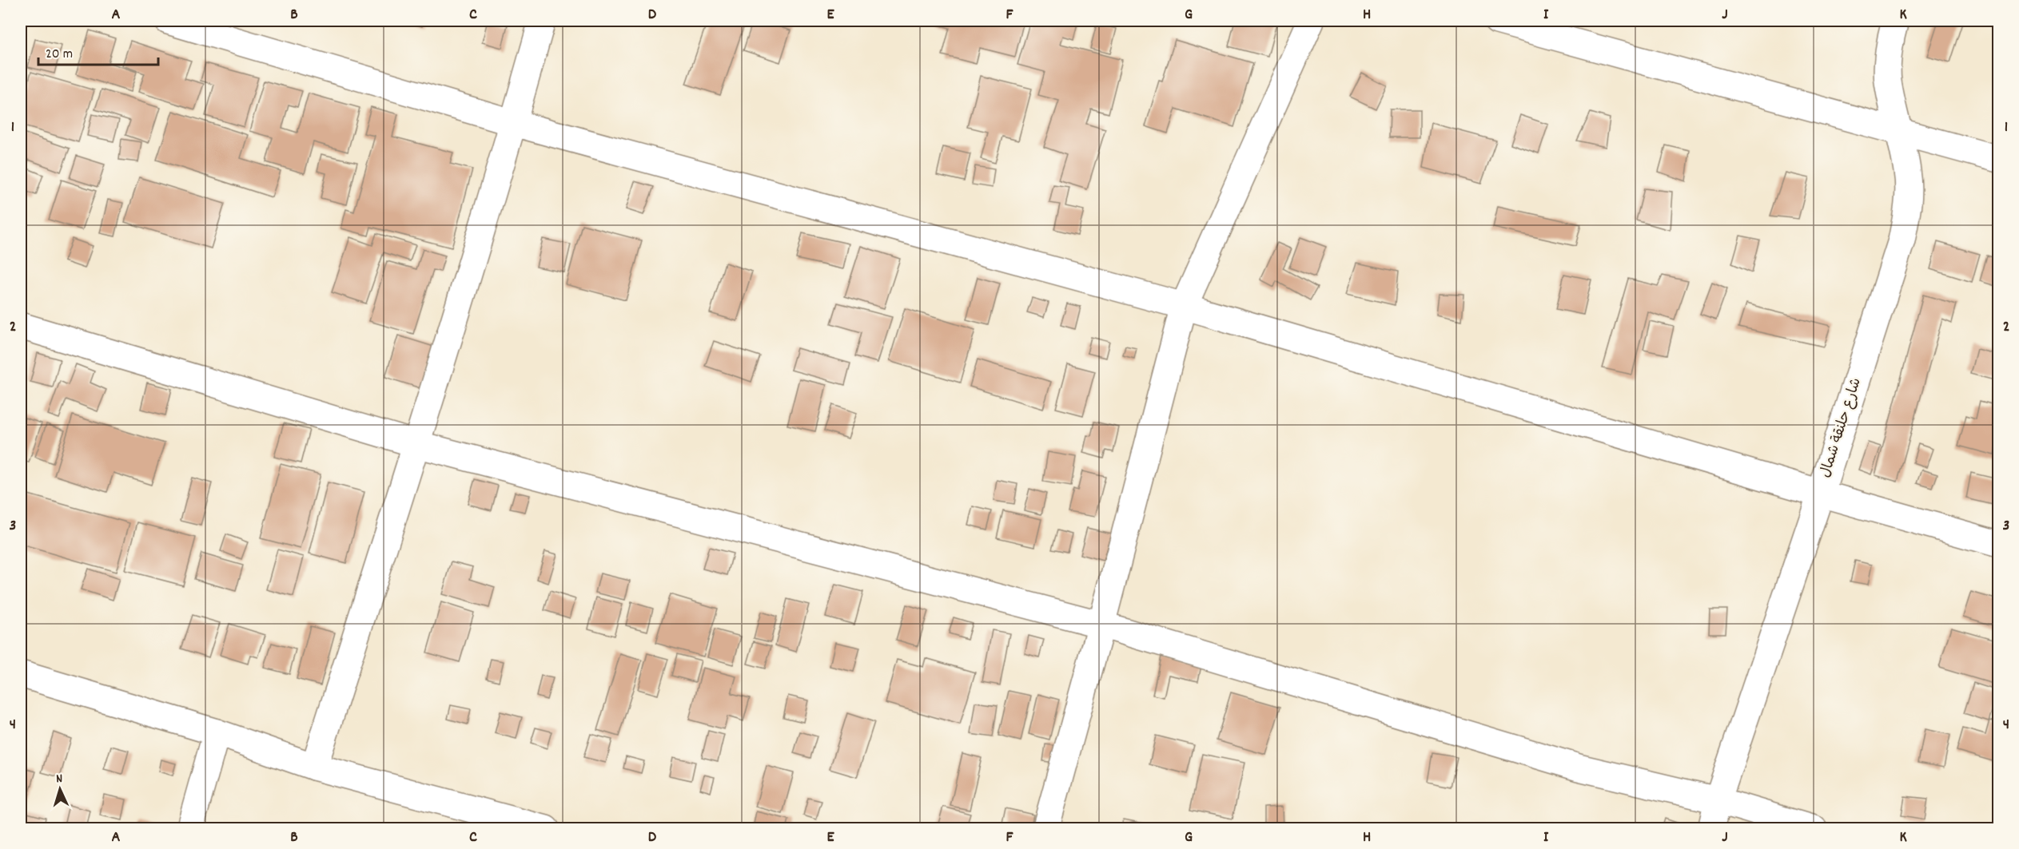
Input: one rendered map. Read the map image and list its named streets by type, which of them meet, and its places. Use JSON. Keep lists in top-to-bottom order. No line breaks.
{"streets":{"street":["شارع حلنقة شمال"]},"scale_bar":"20 m","north":"top","grid":{"columns":["A","B","C","D","E","F","G","H","I","J","K"],"rows":["1","2","3","4"]}}
